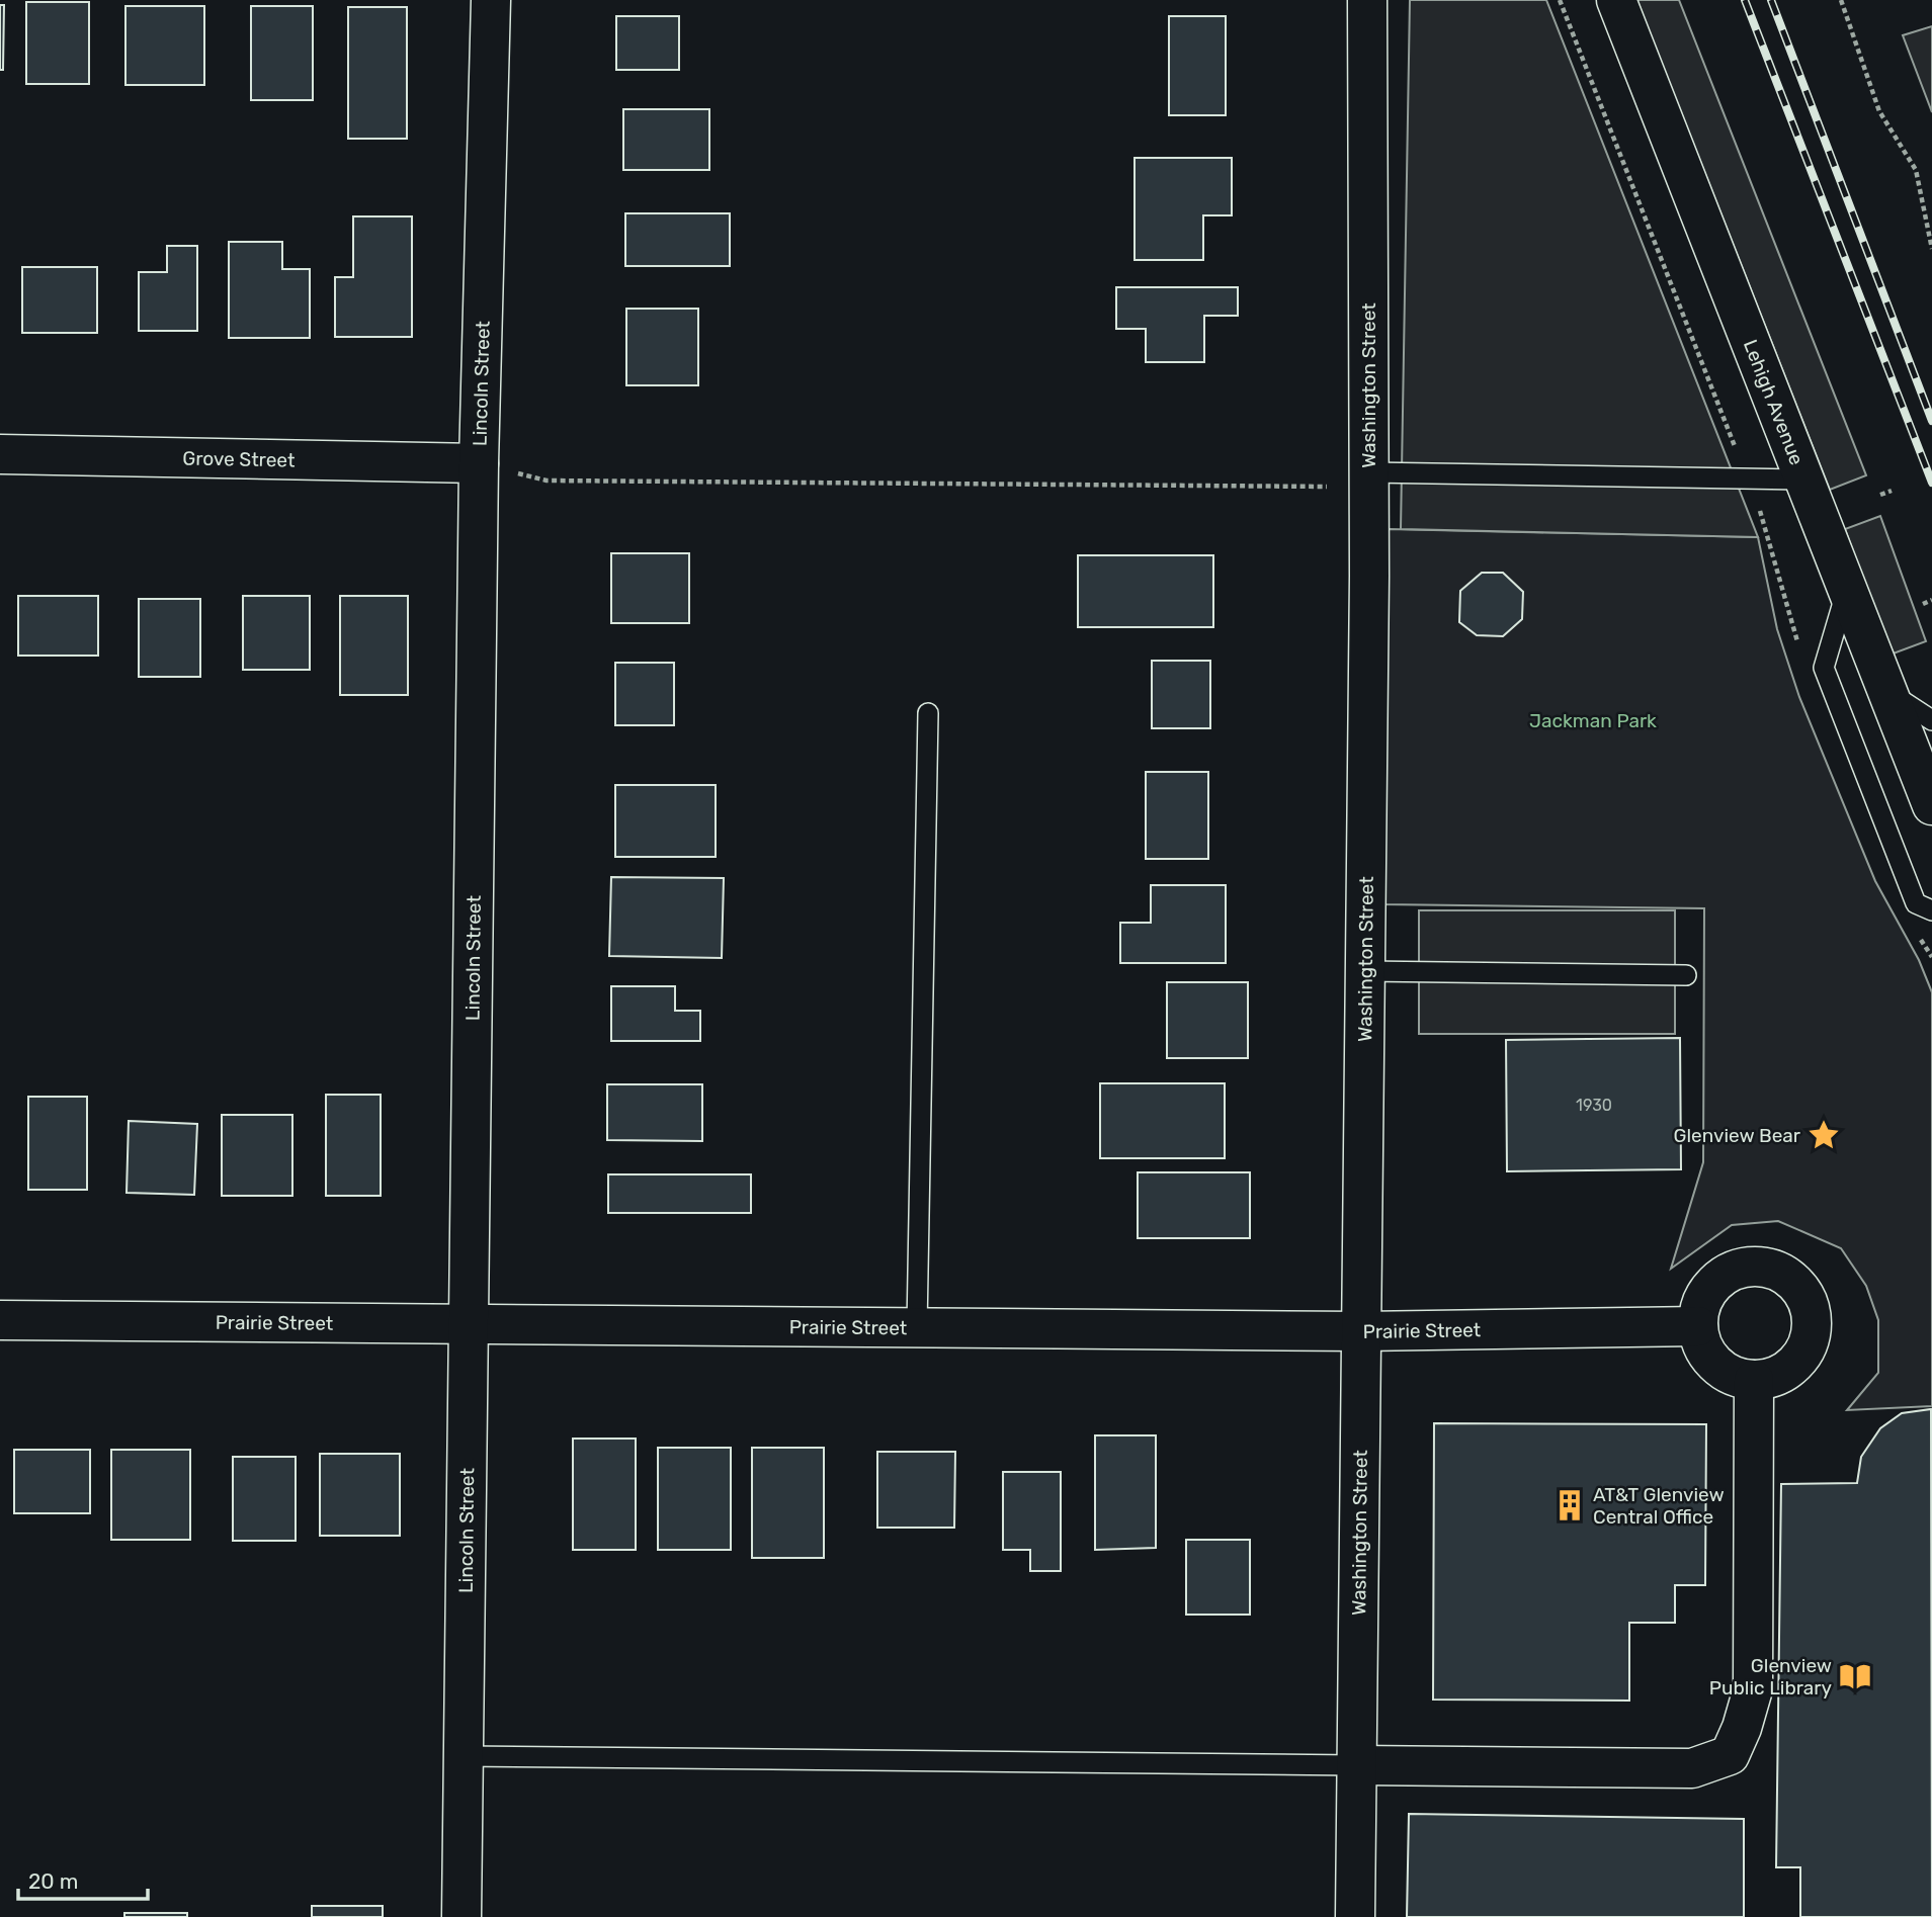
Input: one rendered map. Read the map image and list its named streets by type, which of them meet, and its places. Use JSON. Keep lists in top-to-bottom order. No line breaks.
{"streets":{"street":["Lincoln Street","Washington Street","Lehigh Avenue","Grove Street","Prairie Street"]},"crossings":[["Lincoln Street","Grove Street"],["Lincoln Street","Prairie Street"],["Washington Street","Prairie Street"]],"parks":["Jackman Park"],"places":{"place":["Glenview Bear"],"building":["AT&T Glenview Central Office"],"library":["Glenview Public Library"]},"house_numbers":["1930"],"scale_bar":"20 m"}
